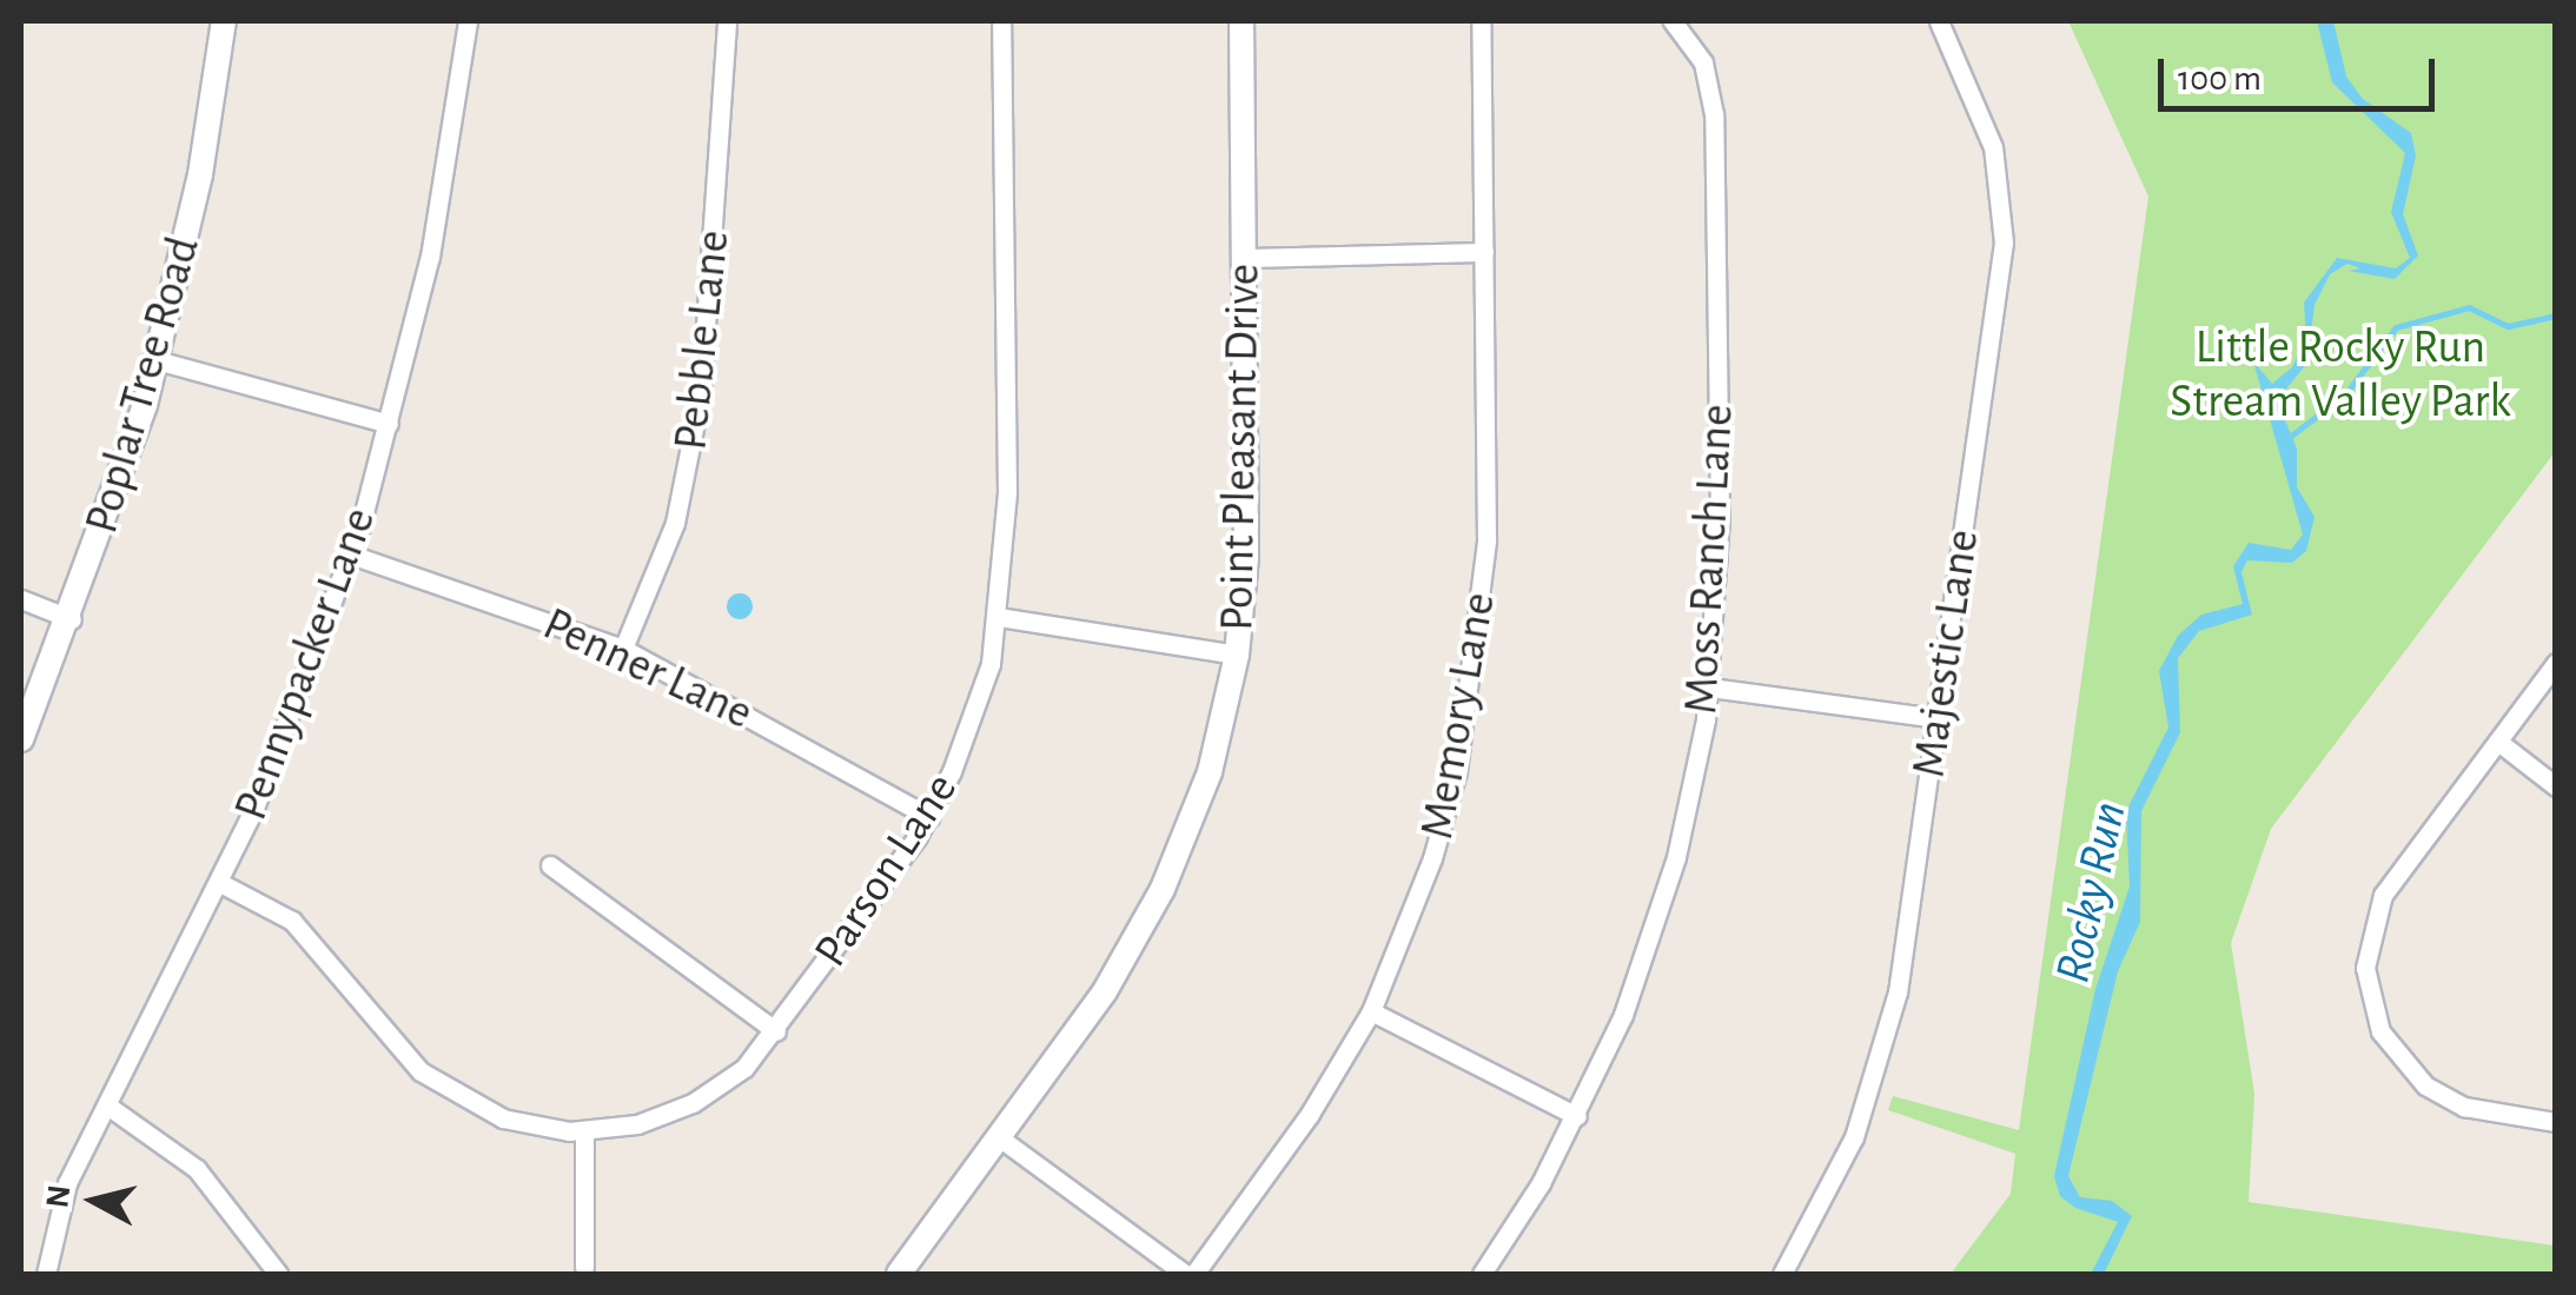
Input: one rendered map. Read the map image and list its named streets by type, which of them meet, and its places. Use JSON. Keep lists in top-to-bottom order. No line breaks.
{"streets":{"street":["Pebble Lane","Poplar Tree Road","Point Pleasant Drive","Moss Ranch Lane","Majestic Lane","Pennypacker Lane","Penner Lane","Memory Lane","Parson Lane"]},"crossings":[["Pebble Lane","Penner Lane"],["Pennypacker Lane","Penner Lane"],["Pennypacker Lane","Parson Lane"],["Penner Lane","Parson Lane"]],"water":["Rocky Run"],"parks":["Little Rocky Run Stream Valley Park"],"scale_bar":"100 m","north":"left"}
